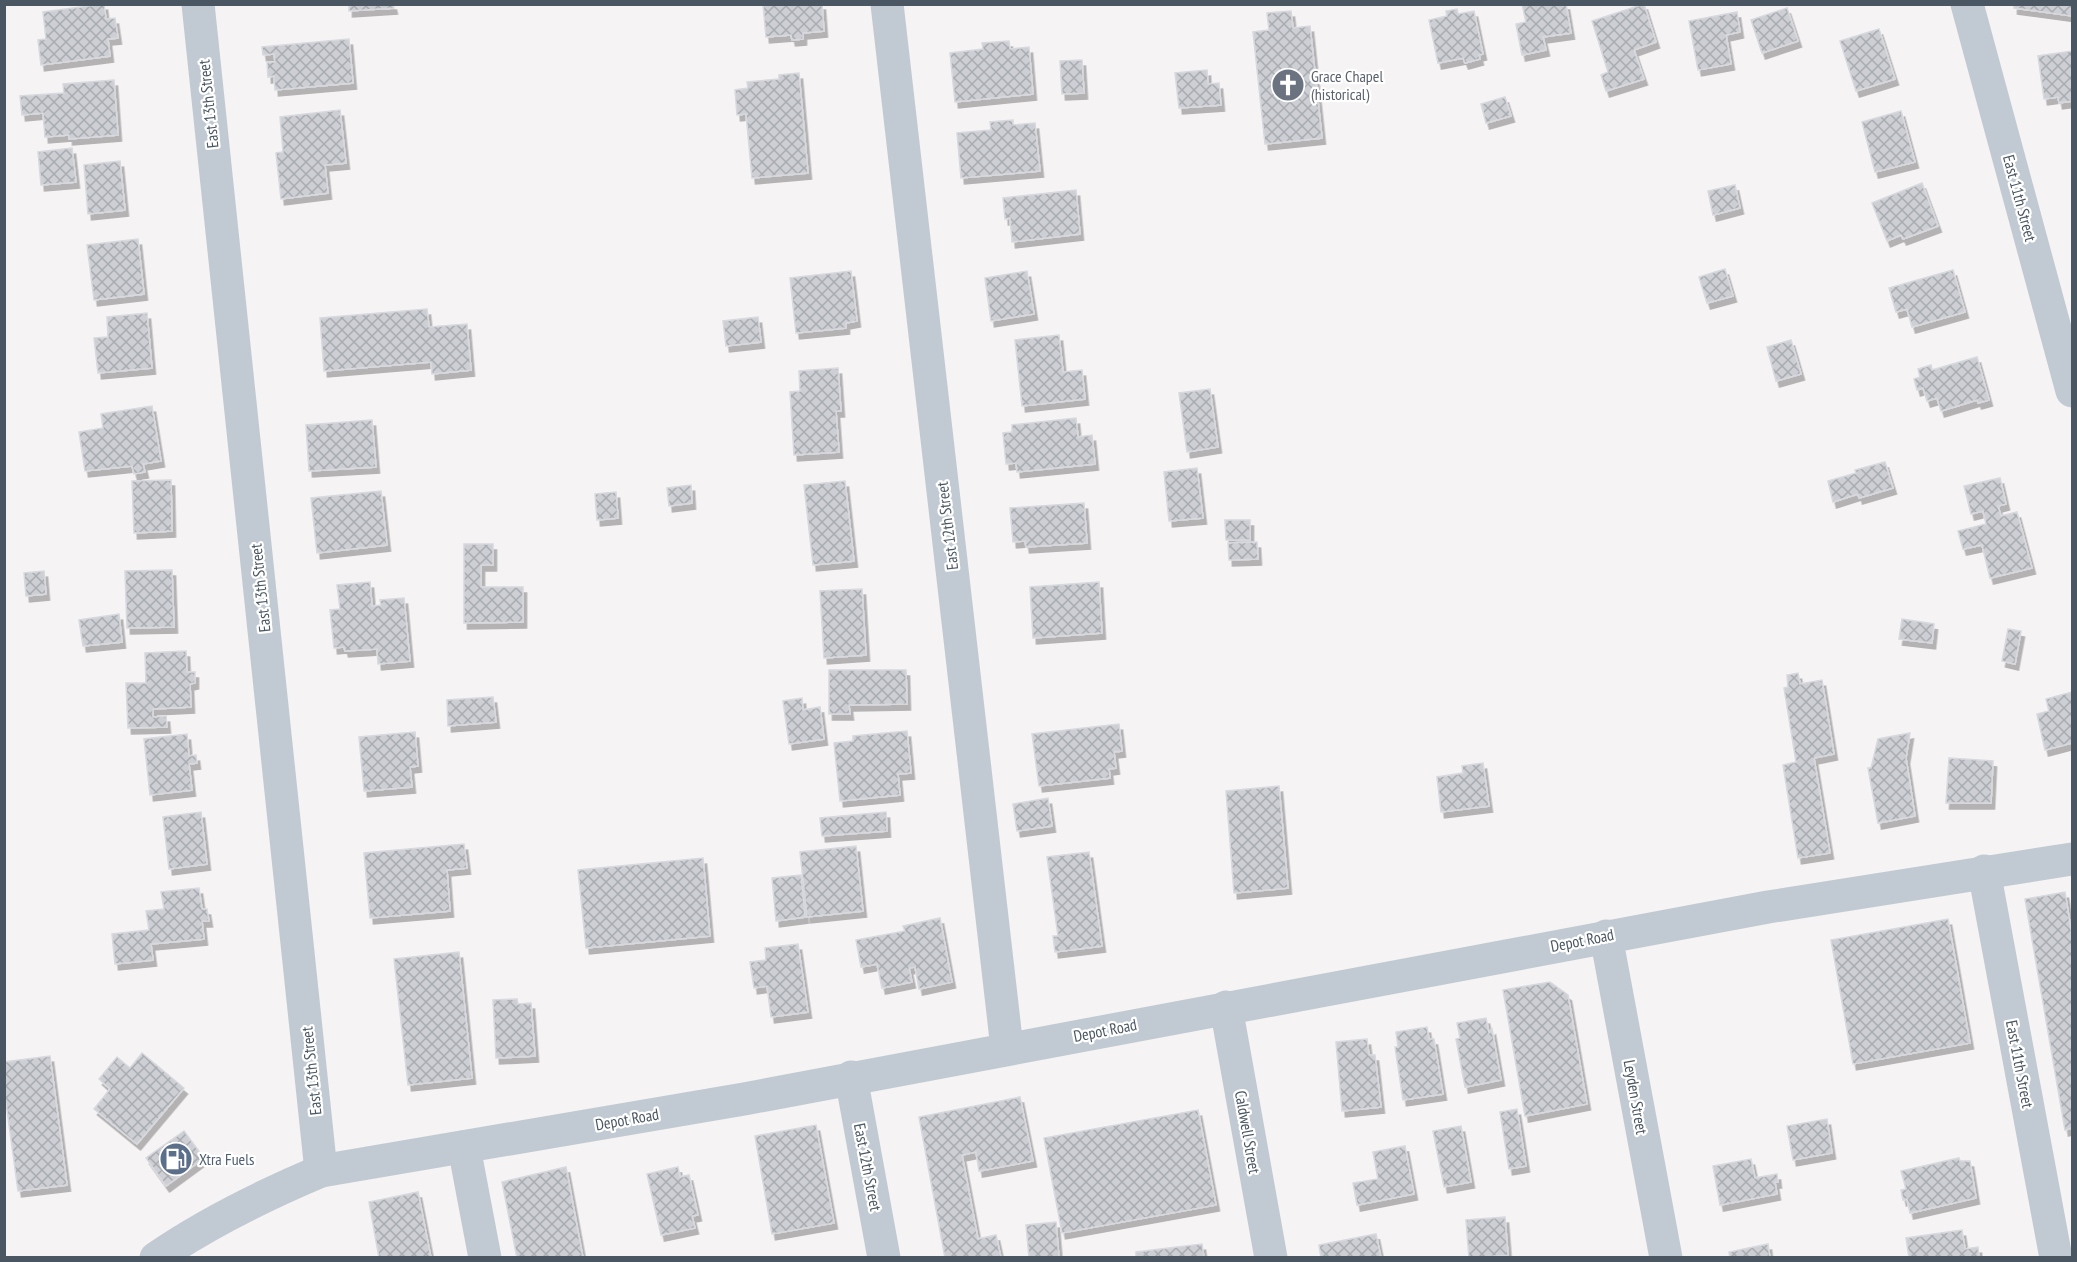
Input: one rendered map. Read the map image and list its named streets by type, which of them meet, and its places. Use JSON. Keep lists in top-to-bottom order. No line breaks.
{"streets":{"street":["East 13th Street","East 11th Street","East 12th Street","Depot Road","Leyden Street","Caldwell Street"]},"crossings":[["East 13th Street","Depot Road"],["East 11th Street","Depot Road"],["East 12th Street","Depot Road"],["Depot Road","Leyden Street"],["Depot Road","Caldwell Street"]],"places":{"church":["Grace Chapel (historical)"],"fuel station":["Xtra Fuels"]}}
